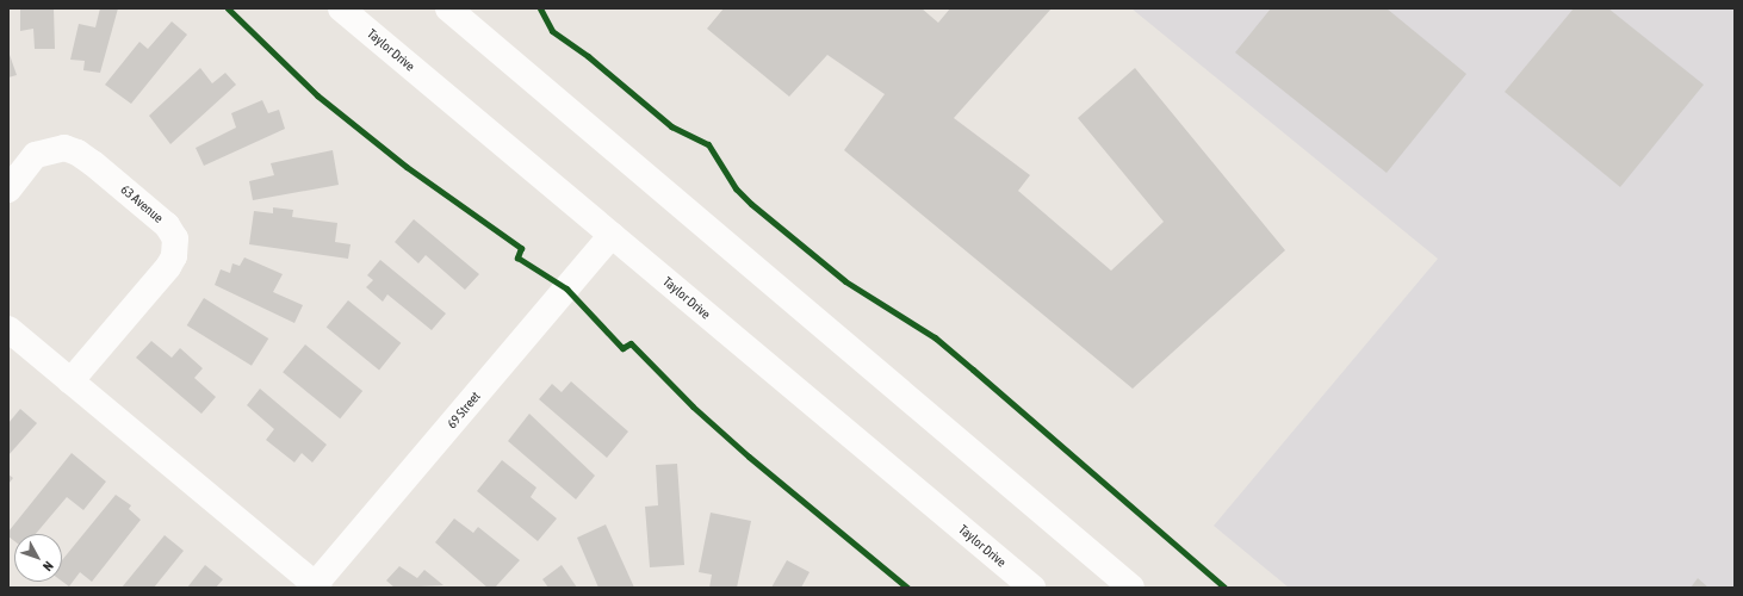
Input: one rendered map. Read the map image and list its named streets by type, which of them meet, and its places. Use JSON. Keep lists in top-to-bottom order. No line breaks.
{"streets":{"main road":["Taylor Drive","63 Avenue","69 Street"]},"crossings":[["Taylor Drive","69 Street"]],"north":"bottom right"}
